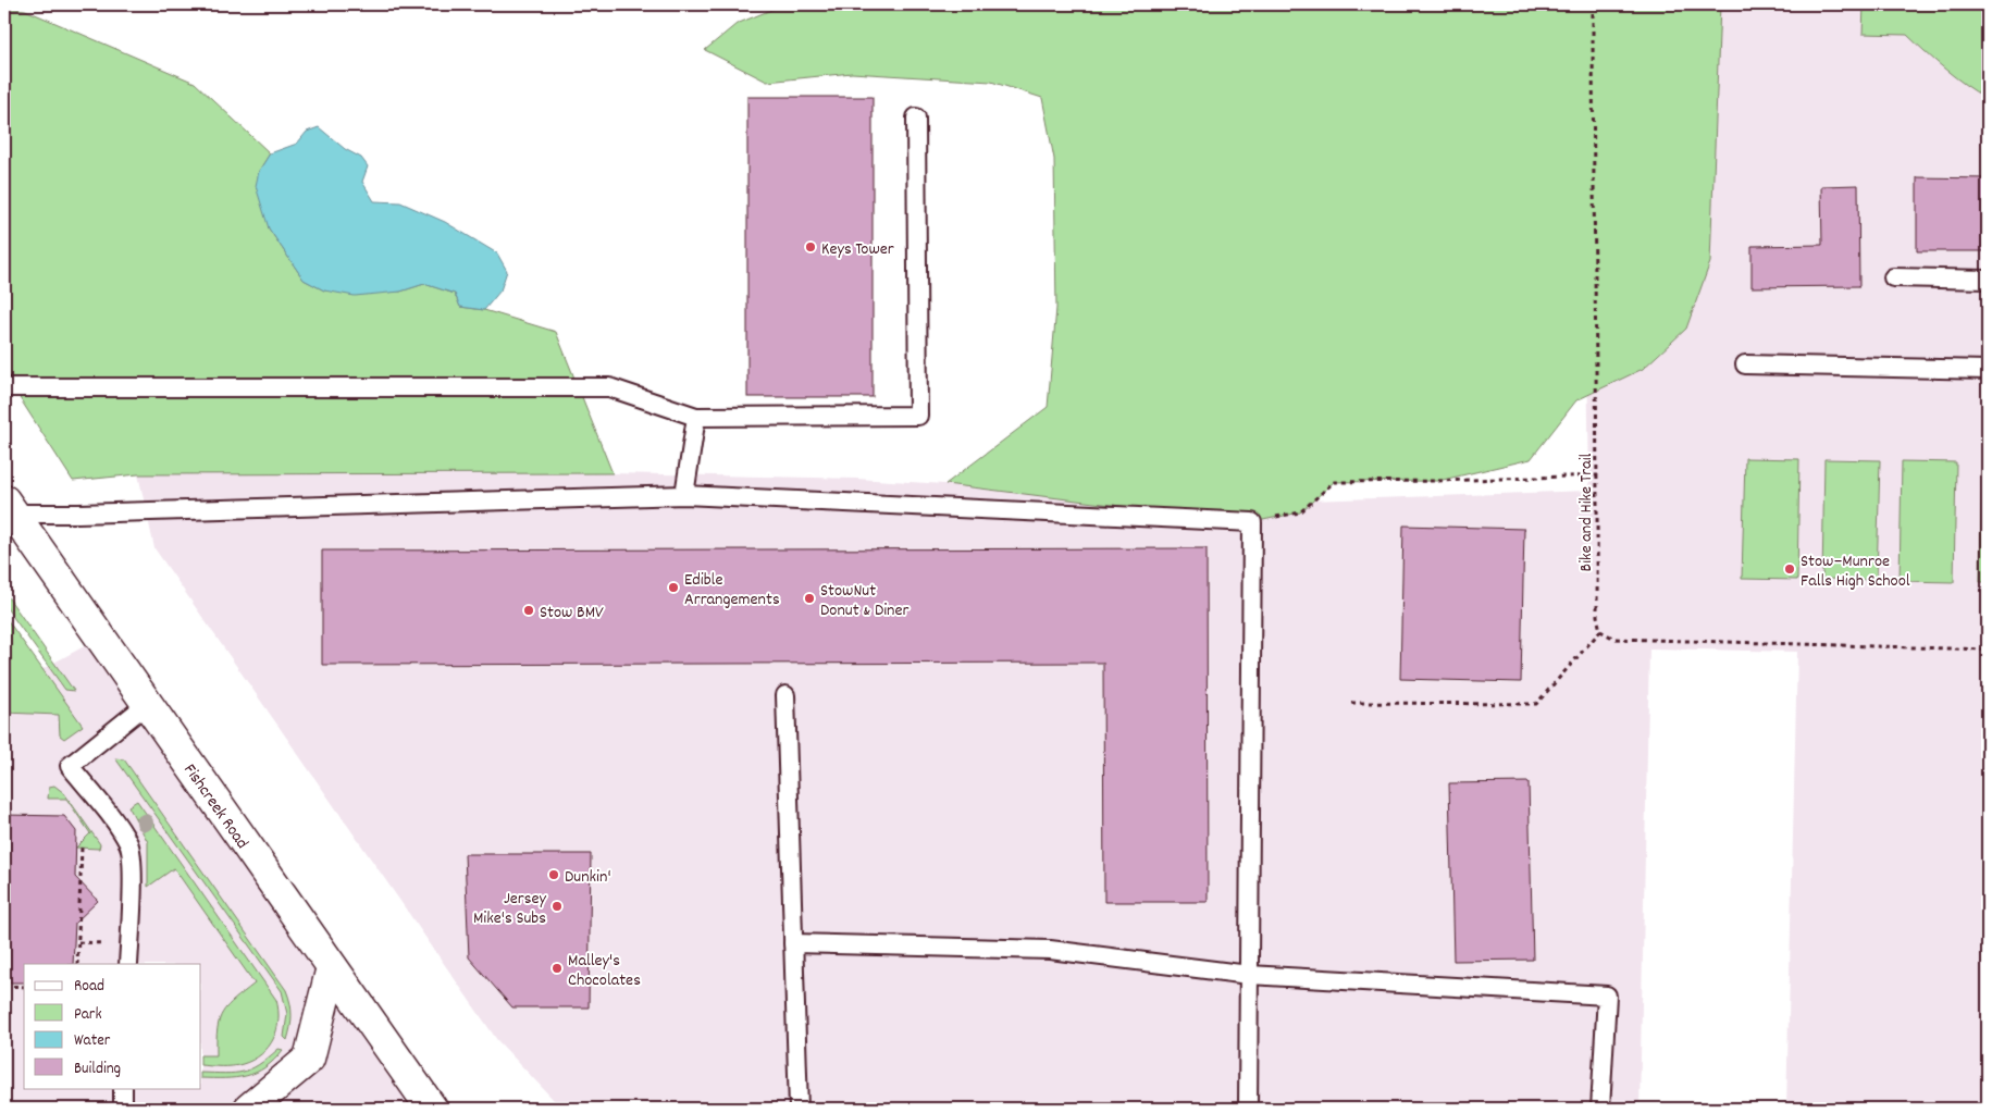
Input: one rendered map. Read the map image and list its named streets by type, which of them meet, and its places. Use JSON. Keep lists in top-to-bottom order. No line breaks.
{"streets":{"main road":["Fishcreek Road"],"path":["Bike and Hike Trail"]},"places":["Keys Tower","Stow–Munroe Falls High School","Edible Arrangements","StowNut Donut & Diner","Stow BMV","Dunkin'","Jersey Mike's Subs","Malley's Chocolates"],"legend":["Road","Park","Water","Building"]}
